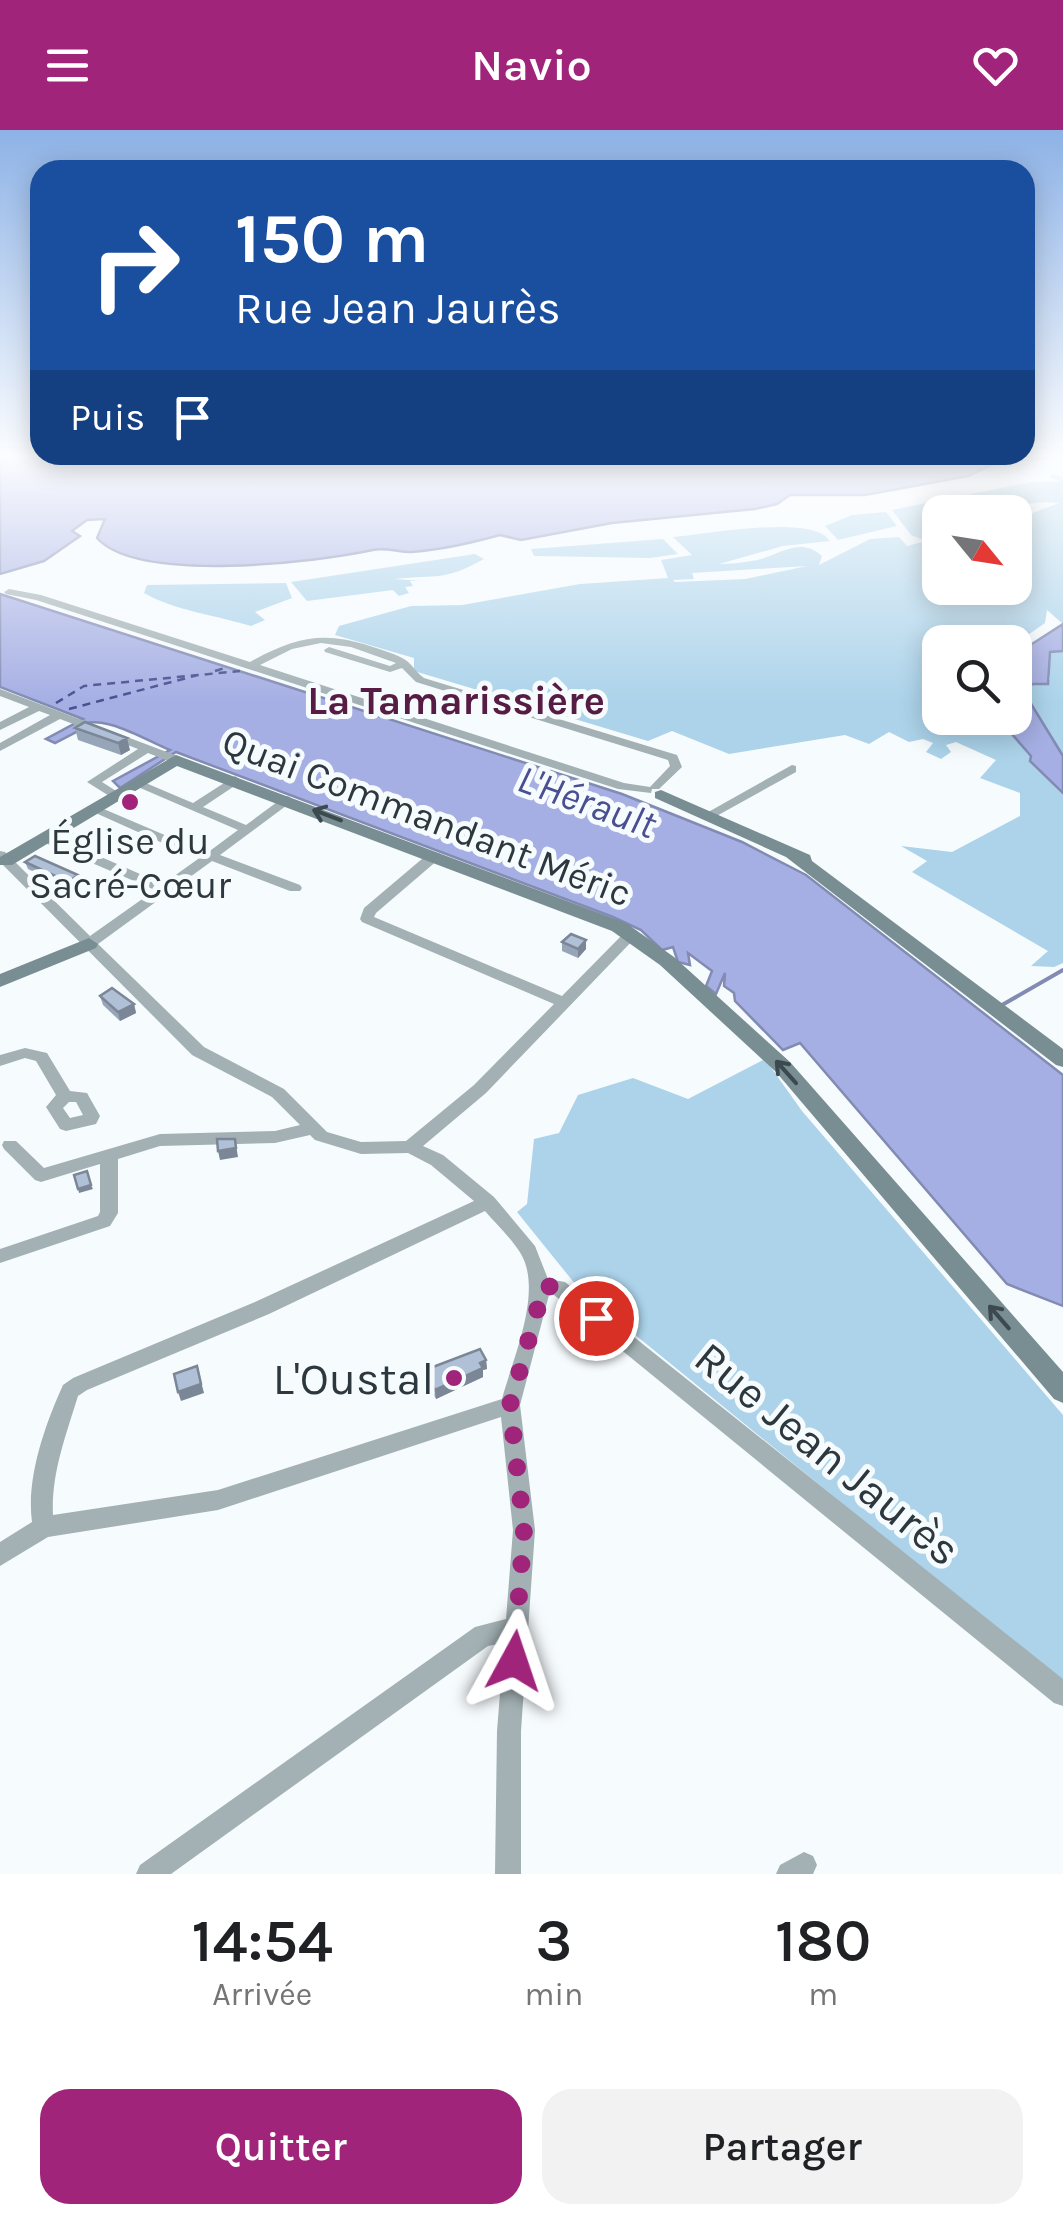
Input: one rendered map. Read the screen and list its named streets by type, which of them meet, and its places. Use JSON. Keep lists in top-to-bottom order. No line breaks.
{"streets":{"street":["Quai Commandant Méric","Rue Jean Jaurès"]},"districts":["La Tamarissière"],"water":["L'Hérault"],"places":["Église du Sacré-Cœur","L'Oustal"],"north":"bottom right","page":{"header":"Navio","turn":["150 m","Rue Jean Jaurès"],"then":"Puis","eta":["14:54","Arrivée","3","min","180","m"],"buttons":["Quitter","Partager"]}}
